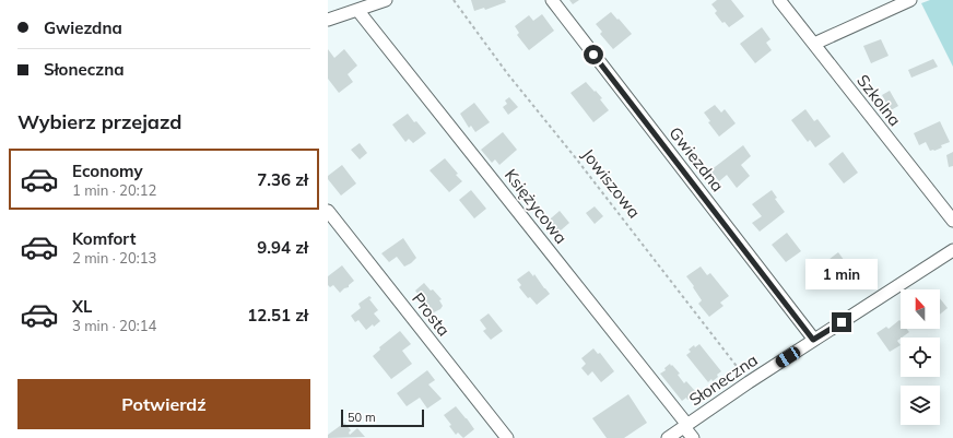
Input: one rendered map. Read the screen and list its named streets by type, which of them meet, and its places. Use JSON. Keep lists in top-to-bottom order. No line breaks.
{"streets":{"street":["Szkolna","Gwiezdna","Księżycowa","Prosta","Słoneczna"],"path":["Jowiszowa"]},"crossings":[["Gwiezdna","Słoneczna"],["Jowiszowa","Słoneczna"],["Księżycowa","Słoneczna"]],"scale_bar":"50 m","north":"top","page":{"banner":["Gwiezdna","Słoneczna"],"heading":"Wybierz przejazd","list":[{"name":"Economy","note":"1 min · 20:12","value":"7.36 zł"},{"name":"Komfort","note":"2 min · 20:13","value":"9.94 zł"},{"name":"XL","note":"3 min · 20:14","value":"12.51 zł"}],"bubble":"1 min","buttons":"Potwierdź","scale":"50 m"}}
